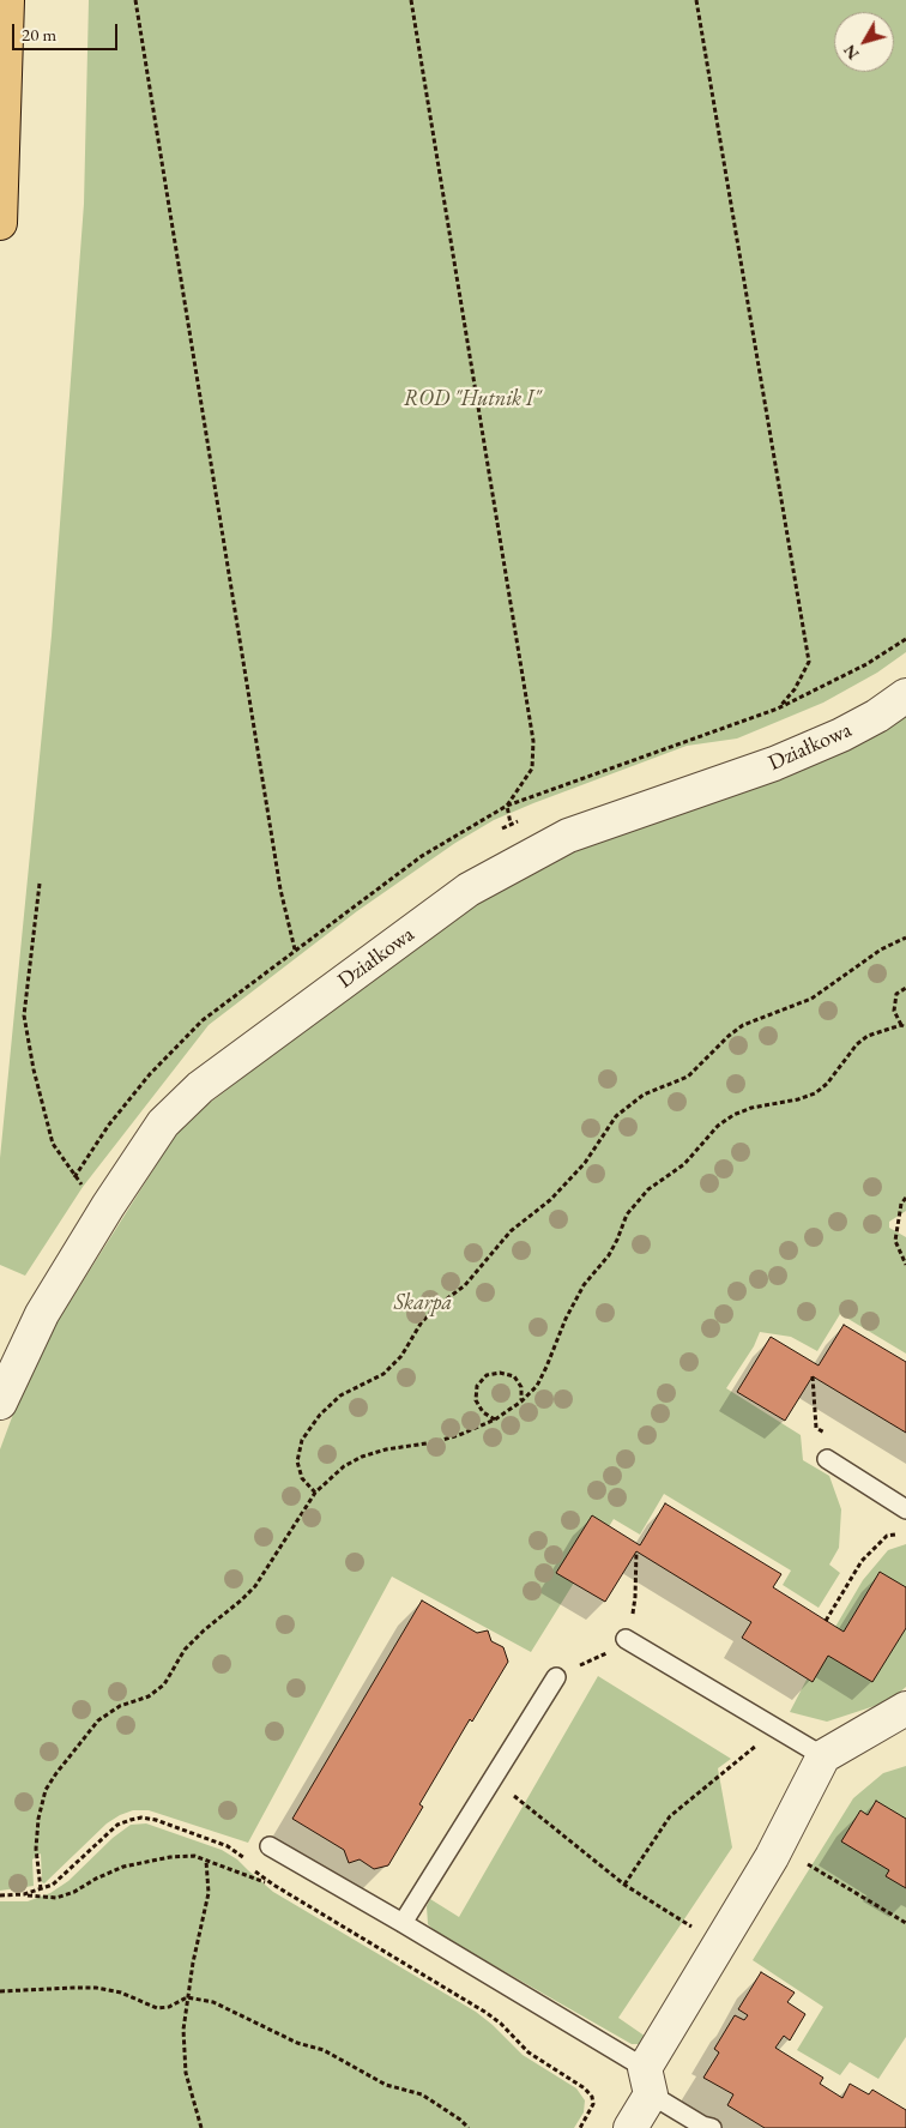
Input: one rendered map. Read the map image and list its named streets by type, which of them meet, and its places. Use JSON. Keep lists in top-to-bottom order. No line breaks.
{"streets":{"street":["Działkowa"]},"parks":["ROD \"Hutnik I\"","Skarpa"],"scale_bar":"20 m","north":"bottom left"}
